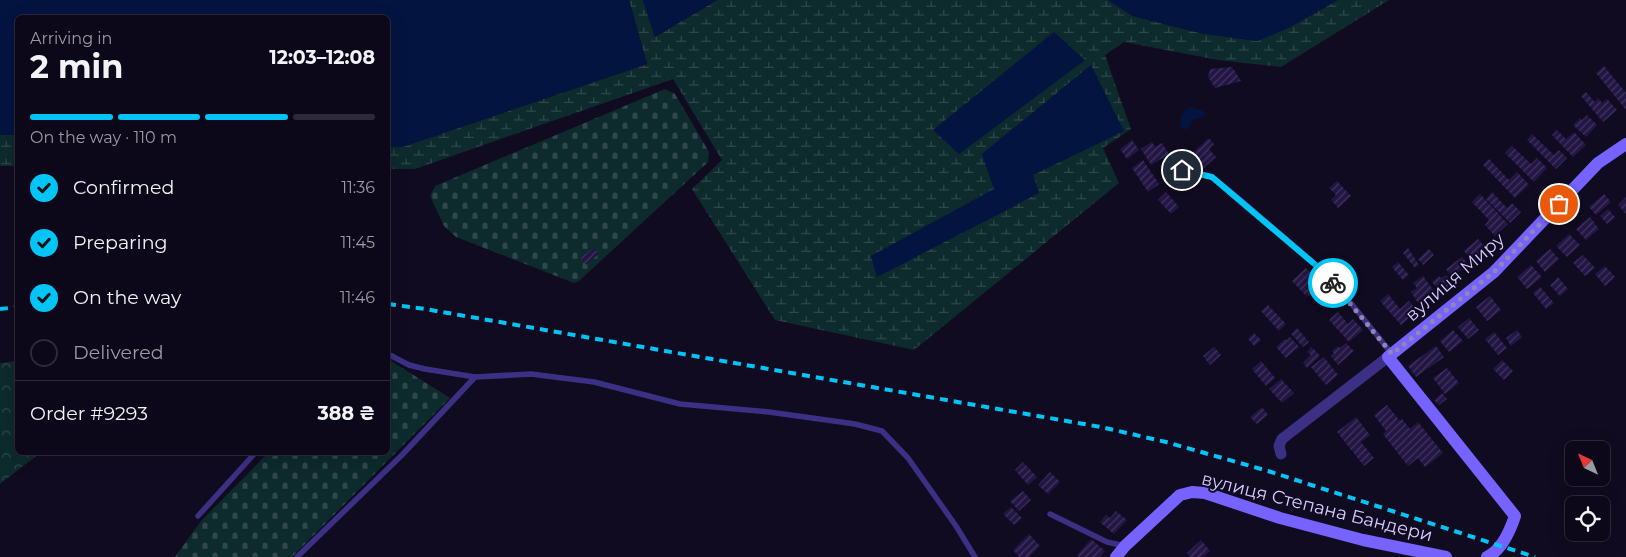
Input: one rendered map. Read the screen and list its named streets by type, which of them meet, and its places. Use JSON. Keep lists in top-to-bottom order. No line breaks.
{"streets":{"street":["вулиця Миру","вулиця Степана Бандери"]},"north":"top left","page":{"heading":["2 min","Arriving in","12:03–12:08"],"panel":["Order #9293","388 ₴"],"bar":"On the way · 110 m","list":[["Confirmed","11:36"],["Preparing","11:45"],["On the way","11:46"],"Delivered"]}}
